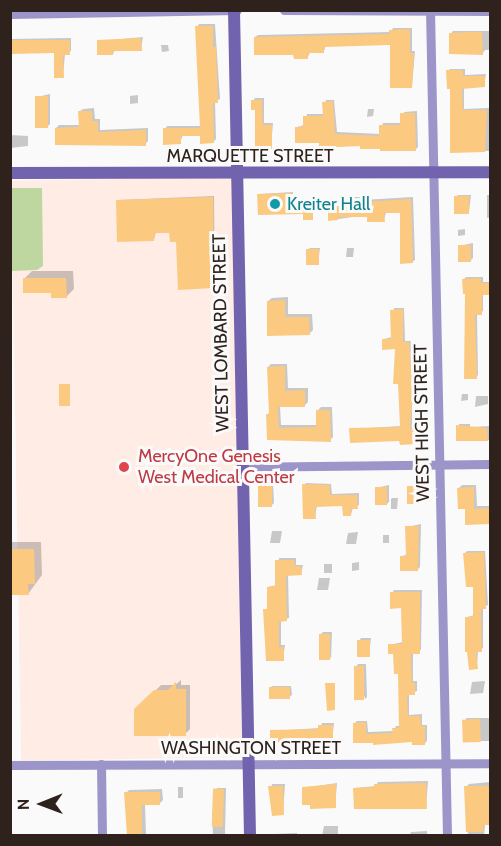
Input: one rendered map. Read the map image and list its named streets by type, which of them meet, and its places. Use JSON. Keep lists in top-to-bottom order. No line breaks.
{"streets":{"street":["MARQUETTE STREET","WEST LOMBARD STREET","WEST HIGH STREET","WASHINGTON STREET"]},"crossings":[["MARQUETTE STREET","WEST LOMBARD STREET"],["MARQUETTE STREET","WEST HIGH STREET"],["WEST LOMBARD STREET","WASHINGTON STREET"],["WEST HIGH STREET","WASHINGTON STREET"]],"places":["Kreiter Hall","MercyOne Genesis West Medical Center"],"north":"left"}
